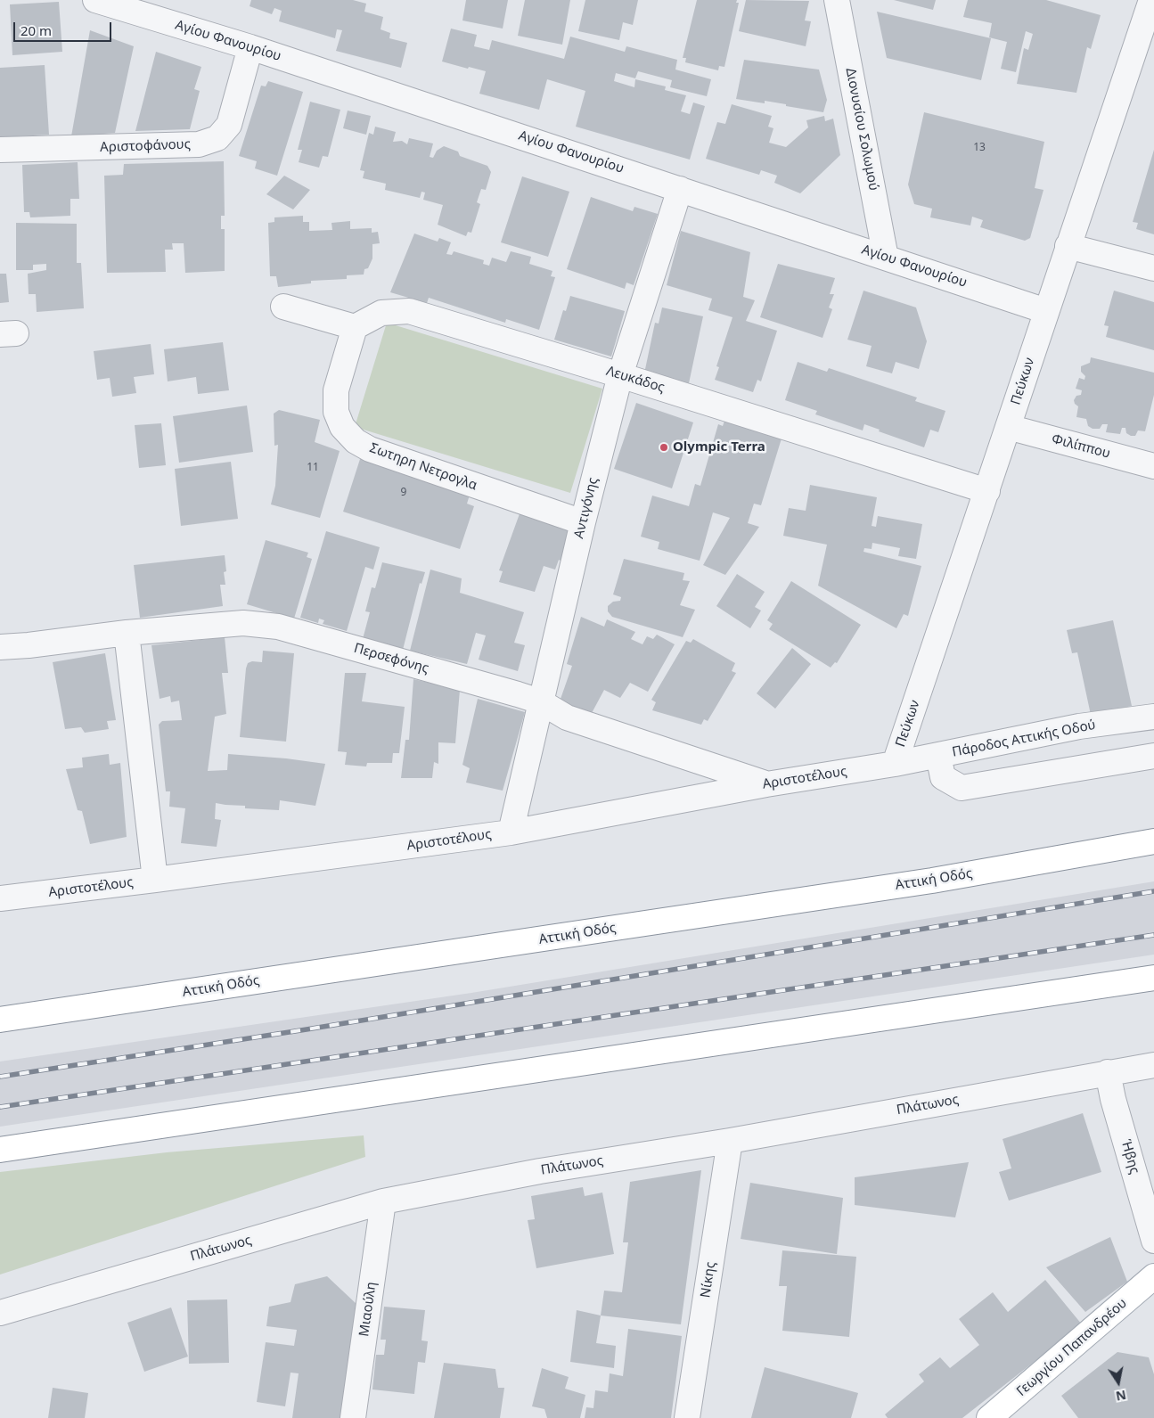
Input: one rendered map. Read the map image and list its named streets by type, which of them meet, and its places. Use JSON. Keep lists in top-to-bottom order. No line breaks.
{"streets":{"main road":["Αττική Οδός","Γεωργίου Παπανδρέου"],"street":["Αγίου Φανουρίου","Διονυσίου Σολωμού","Αριστοφάνους","Λευκάδος","Πεύκων","Φιλίππου","Σωτηρη Νετρογλα","Αντιγόνης","Περσεφόνης","Πάροδος Αττικής Οδού","Αριστοτέλους","Πλάτωνος","Ήβης","Νίκης","Μιαούλη"]},"crossings":[["Αγίου Φανουρίου","Διονυσίου Σολωμού"],["Αγίου Φανουρίου","Αριστοφάνους"],["Αγίου Φανουρίου","Πεύκων"],["Αγίου Φανουρίου","Αντιγόνης"],["Λευκάδος","Πεύκων"],["Λευκάδος","Σωτηρη Νετρογλα"],["Λευκάδος","Αντιγόνης"],["Πεύκων","Φιλίππου"],["Πεύκων","Πάροδος Αττικής Οδού"],["Πεύκων","Αριστοτέλους"],["Σωτηρη Νετρογλα","Αντιγόνης"],["Αντιγόνης","Περσεφόνης"],["Αντιγόνης","Αριστοτέλους"],["Περσεφόνης","Αριστοτέλους"],["Πάροδος Αττικής Οδού","Αριστοτέλους"],["Πλάτωνος","Ήβης"],["Πλάτωνος","Νίκης"],["Πλάτωνος","Μιαούλη"]],"places":["Olympic Terra"],"house_numbers":["13","11","9"],"scale_bar":"20 m","north":"bottom"}
